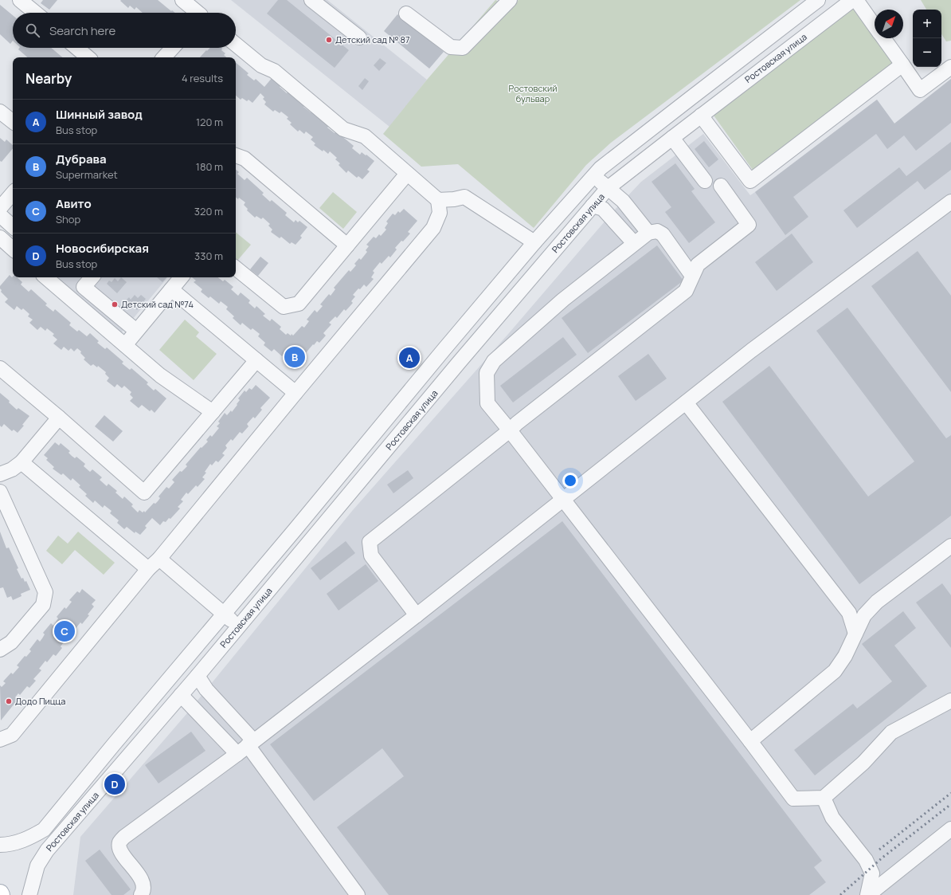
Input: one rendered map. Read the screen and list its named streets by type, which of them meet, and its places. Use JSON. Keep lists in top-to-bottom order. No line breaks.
{"streets":{"street":["Ростовская улица"]},"parks":["Ростовский бульвар"],"places":["Детский сад № 87","Детский сад №74","Додо Пицца"],"north":"top right","page":{"map_buttons":["+","−"],"search":"Search here","heading":["Nearby","4 results"],"list":[{"mark":"A","name":"Шинный завод","note":"Bus stop","value":"120 m"},{"mark":"B","name":"Дубрава","note":"Supermarket","value":"180 m"},{"mark":"C","name":"Авито","note":"Shop","value":"320 m"},{"mark":"D","name":"Новосибирская","note":"Bus stop","value":"330 m"}],"pins":["B","A","C","D"]}}
